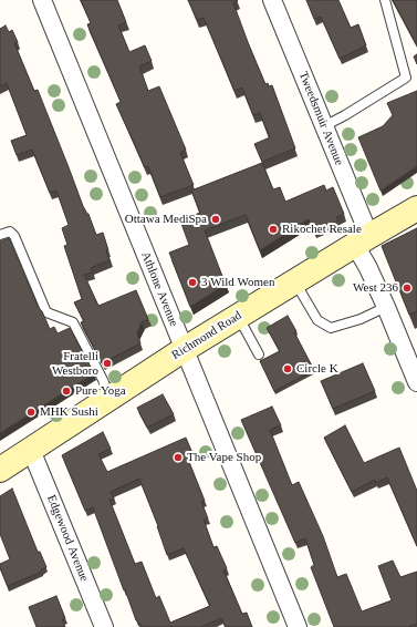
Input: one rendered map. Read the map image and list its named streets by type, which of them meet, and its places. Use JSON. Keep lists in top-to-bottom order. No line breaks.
{"streets":{"main road":["Richmond Road"],"street":["Tweedsmuir Avenue","Athlone Avenue","Edgewood Avenue"]},"crossings":[["Tweedsmuir Avenue","Richmond Road"],["Athlone Avenue","Richmond Road"],["Richmond Road","Edgewood Avenue"]],"places":["Ottawa MediSpa","Rikochet Resale","3 Wild Women","West 236","Fratelli Westboro","Circle K","Pure Yoga","MHK Sushi","The Vape Shop"]}
